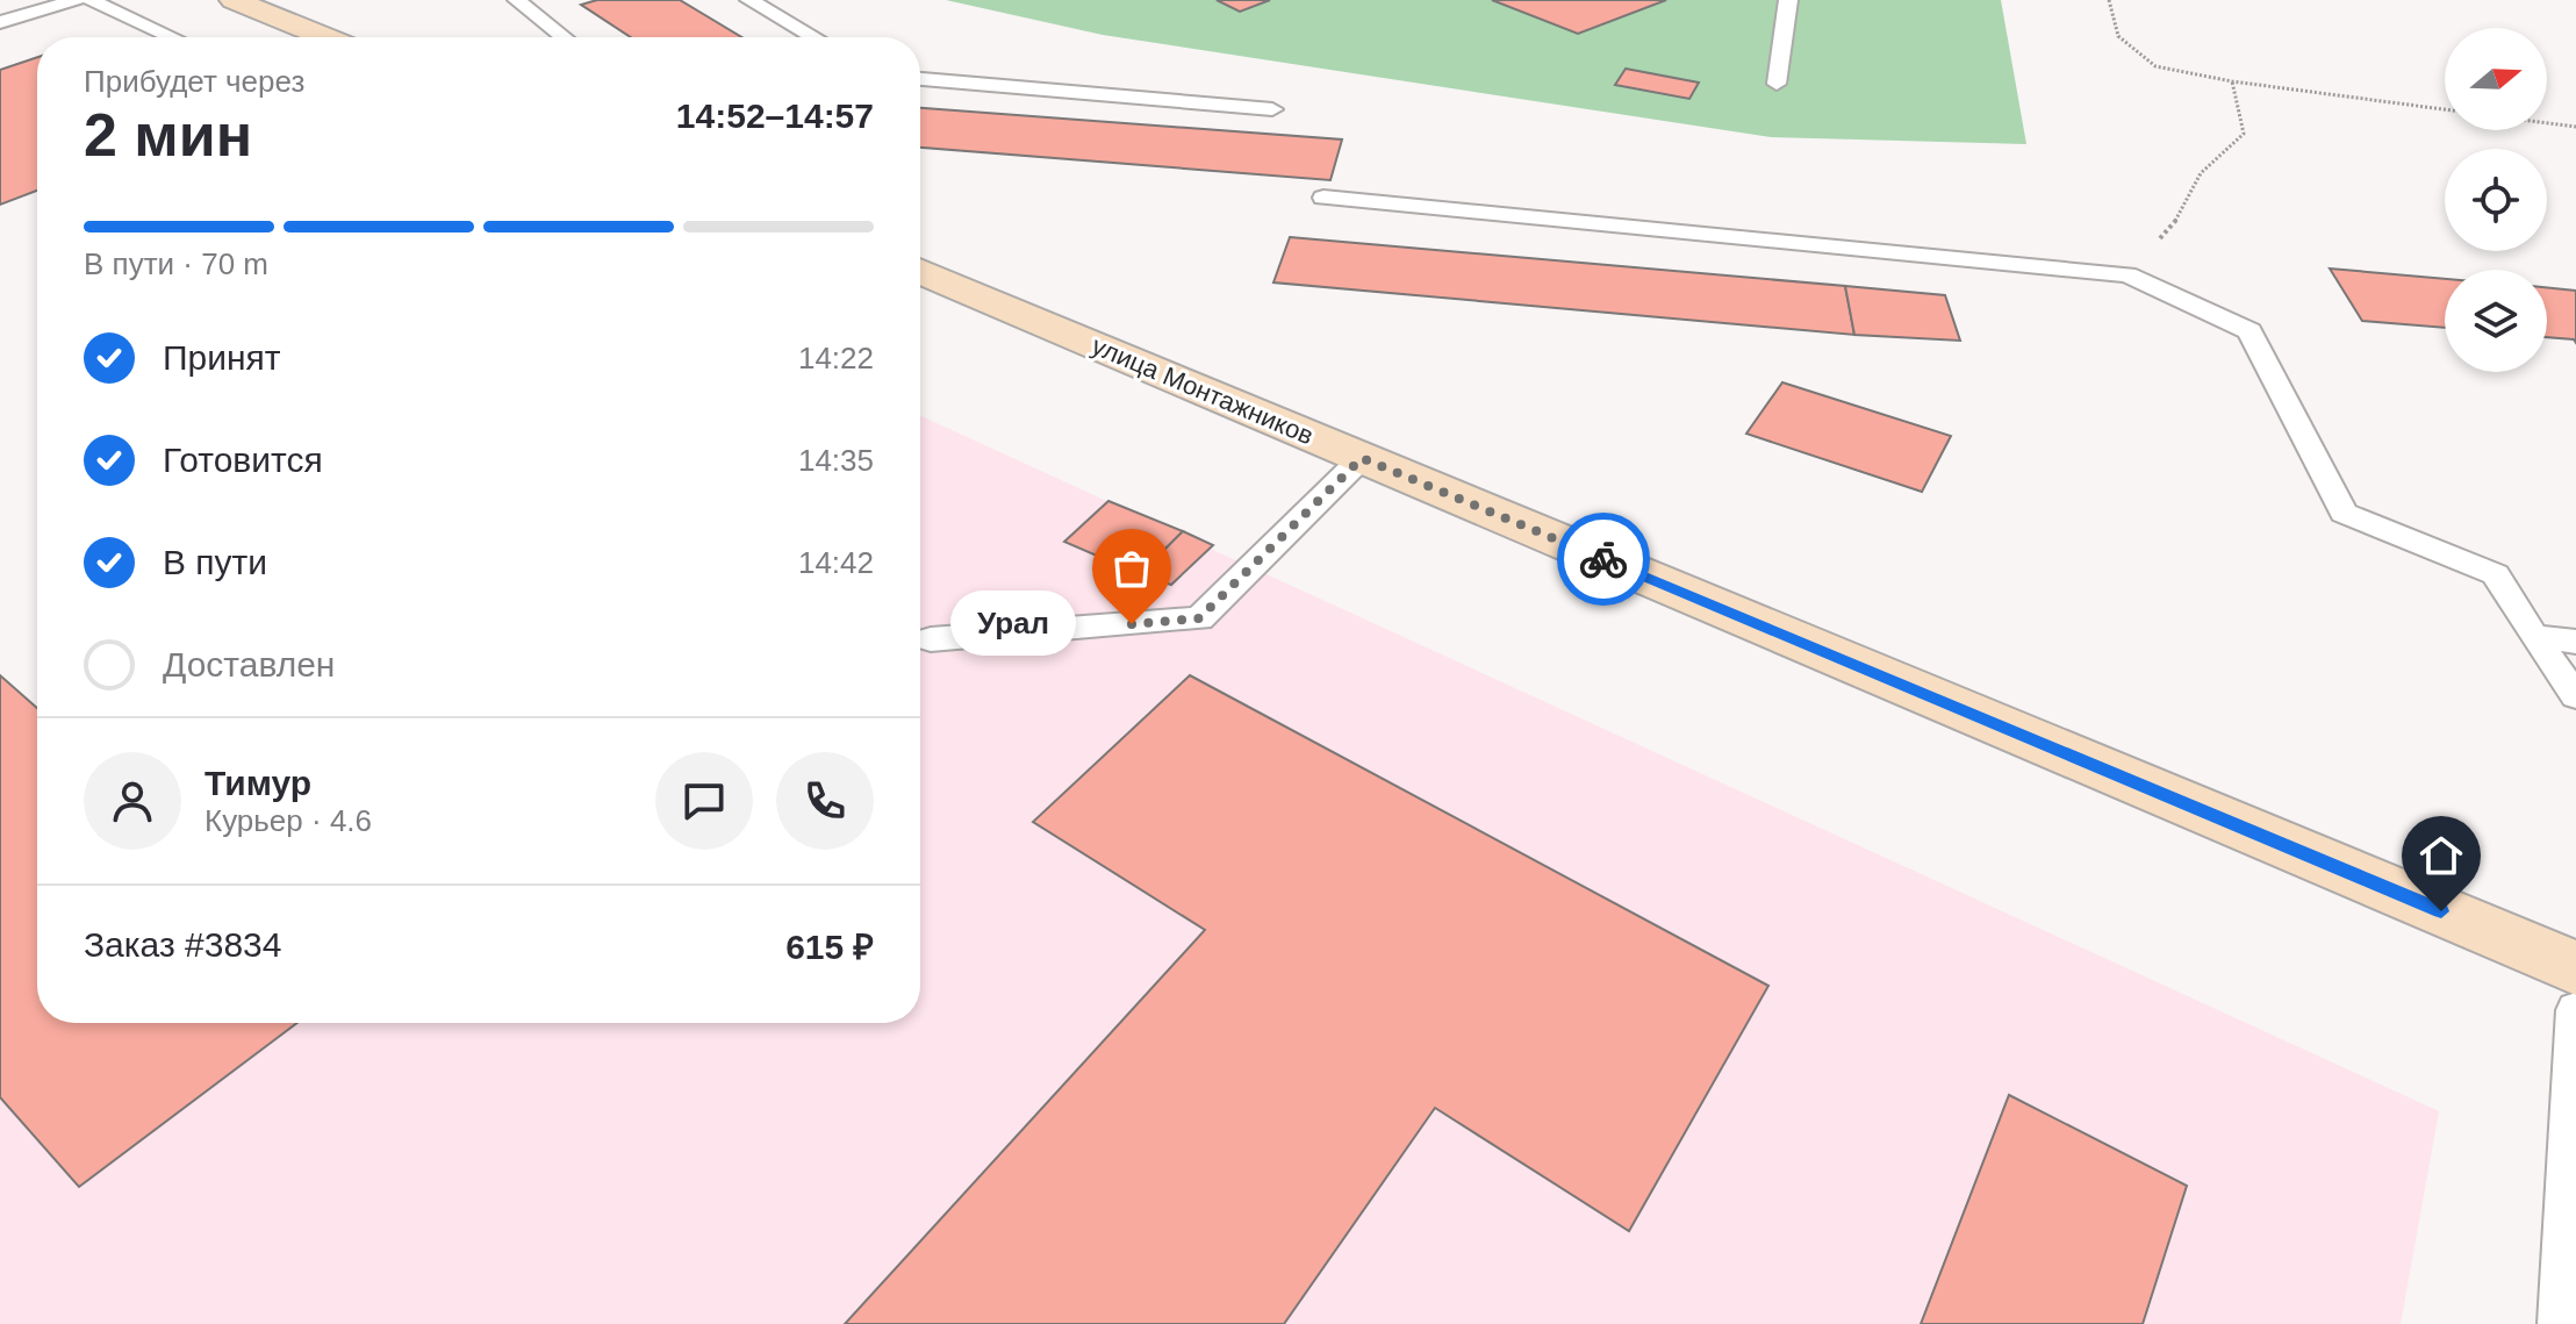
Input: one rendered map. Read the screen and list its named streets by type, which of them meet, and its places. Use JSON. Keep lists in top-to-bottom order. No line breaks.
{"streets":{"street":["улица Монтажников"]},"places":["Урал"],"north":"right","page":{"heading":["2 мин","Прибудет через","14:52–14:57"],"panel":["Тимур","Курьер · 4.6","Заказ #3834","615 ₽"],"bar":"В пути · 70 m","list":[["Принят","14:22"],["Готовится","14:35"],["В пути","14:42"],"Доставлен"],"bubble":"Урал"}}
